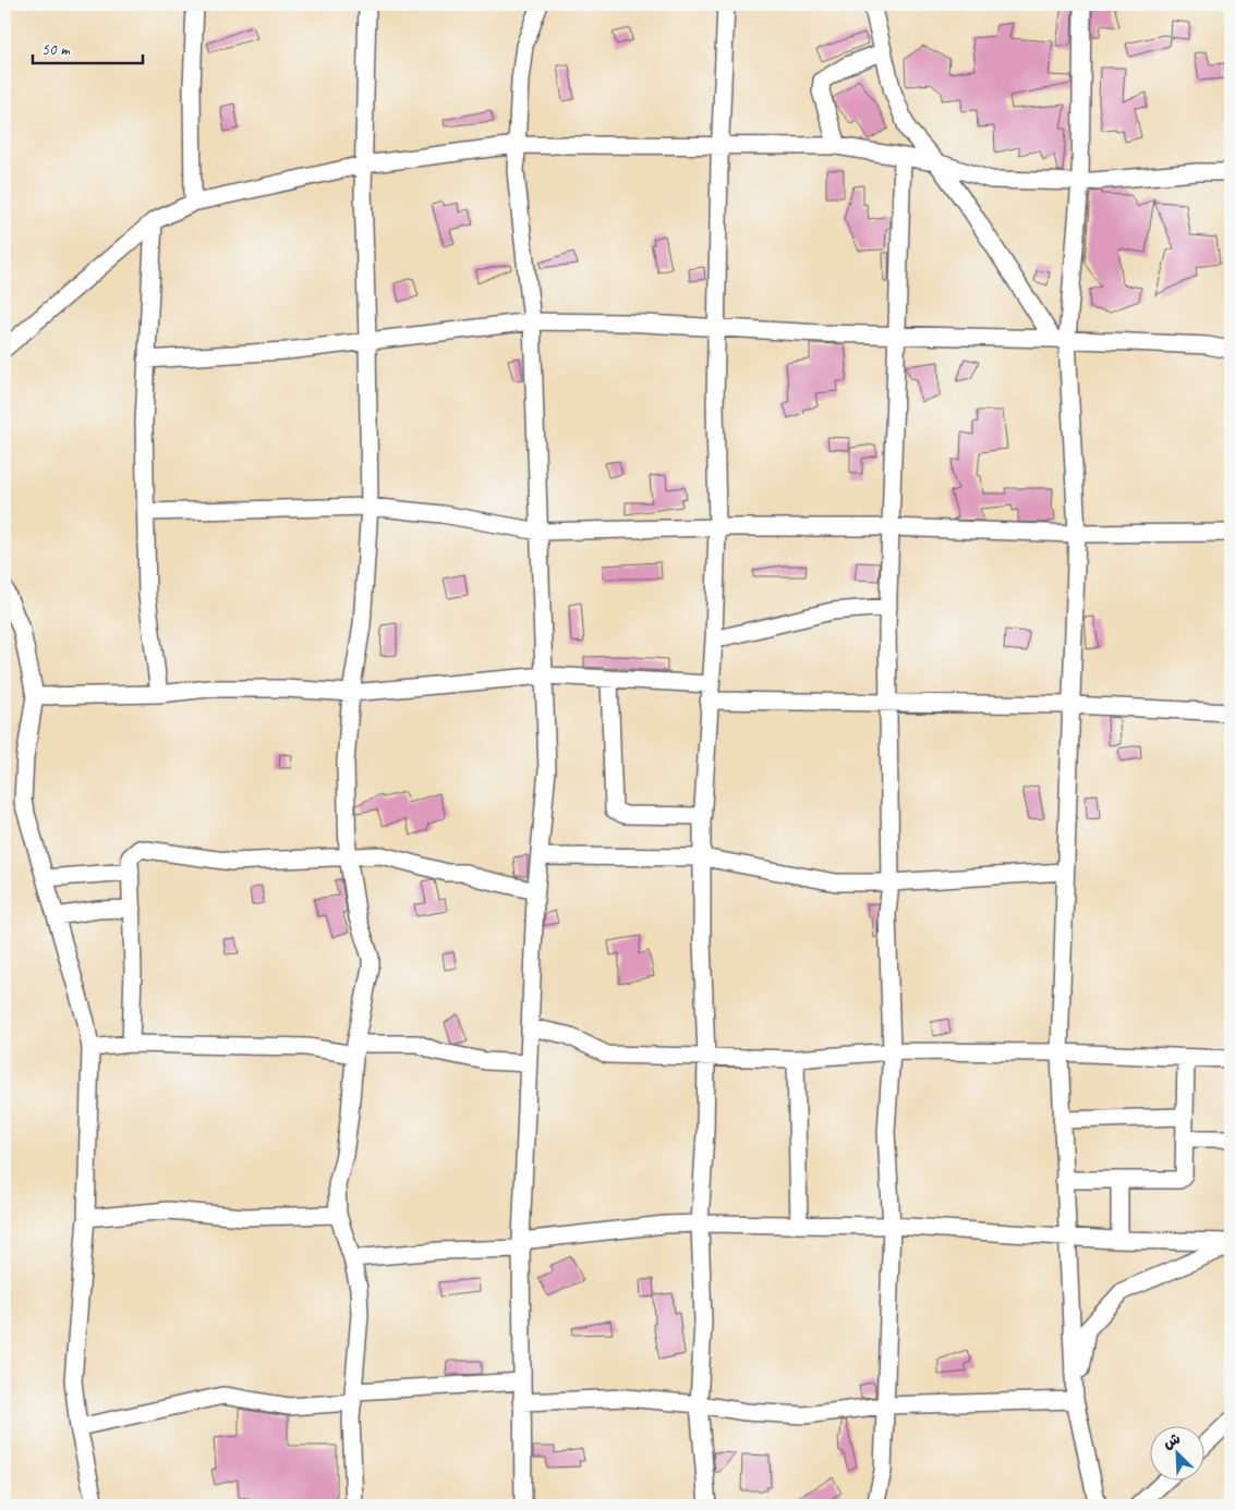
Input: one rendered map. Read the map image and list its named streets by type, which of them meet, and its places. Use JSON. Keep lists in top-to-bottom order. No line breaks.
{"scale_bar":"50 m","north":"top left"}
